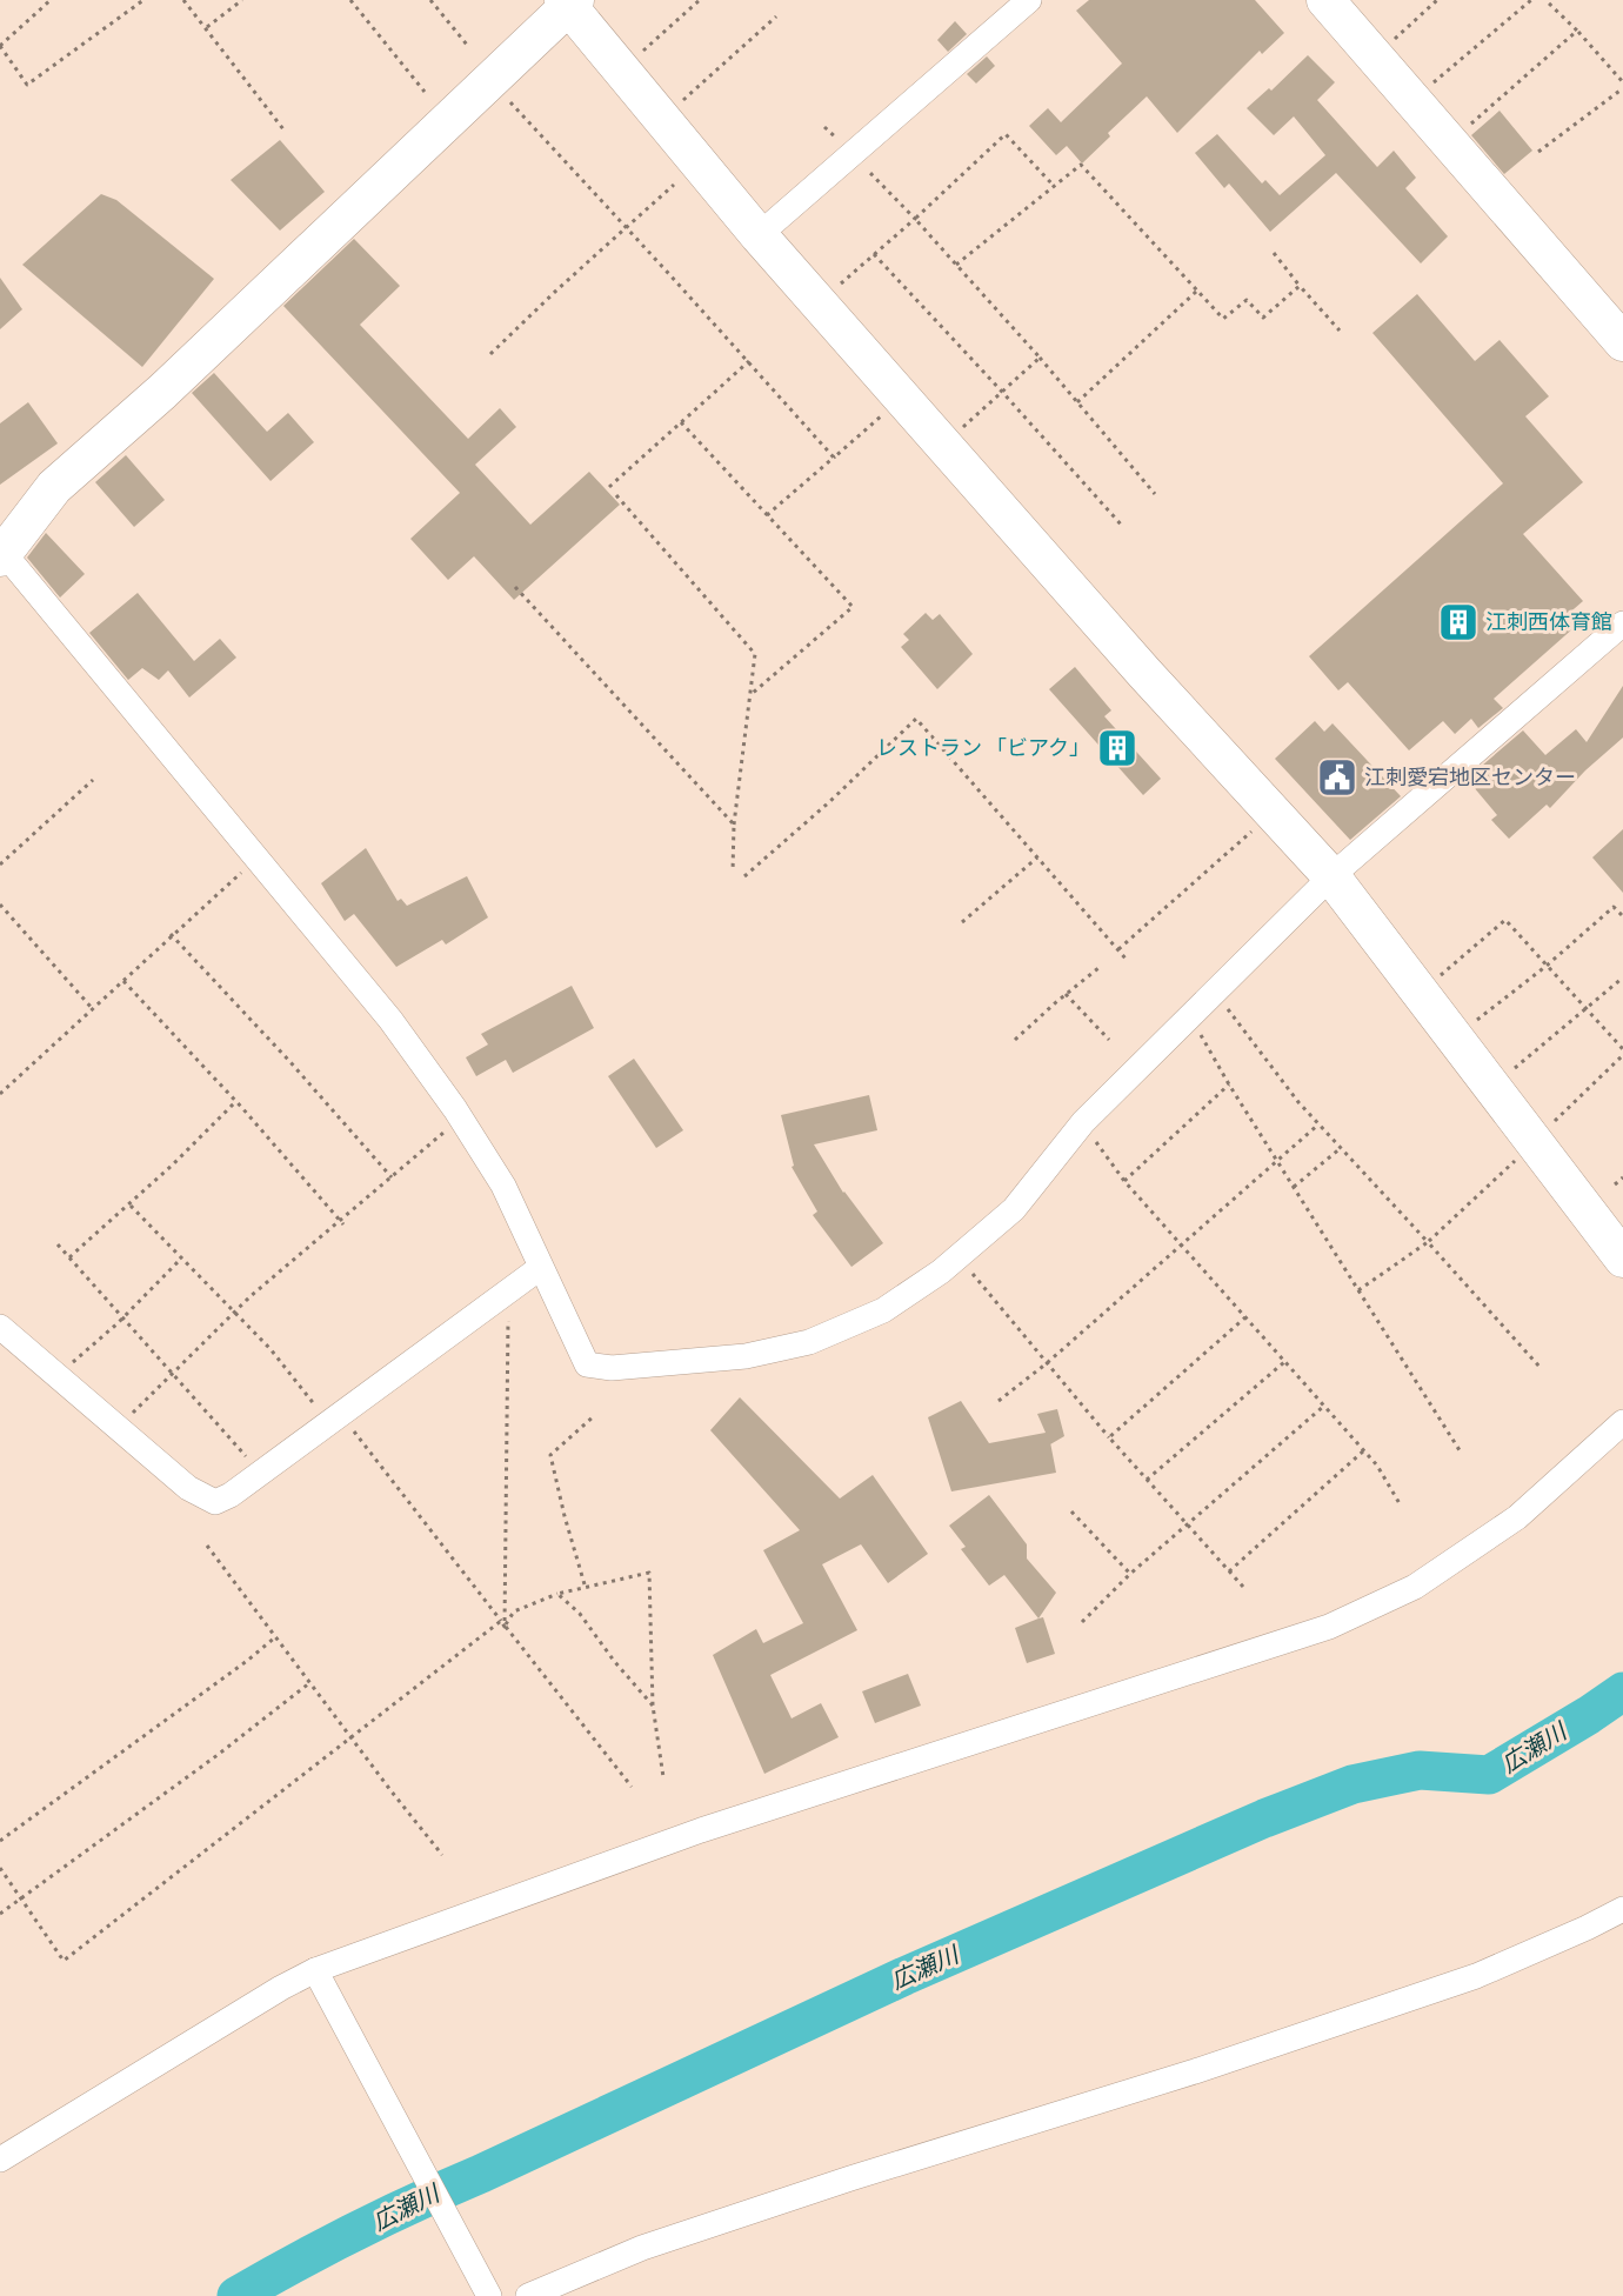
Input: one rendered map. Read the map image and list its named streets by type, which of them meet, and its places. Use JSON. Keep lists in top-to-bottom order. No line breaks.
{"water":["広瀬川"],"places":{"building":["江刺西体育館","レストラン 「ビアク」"],"public building":["江刺愛宕地区センター"]}}
